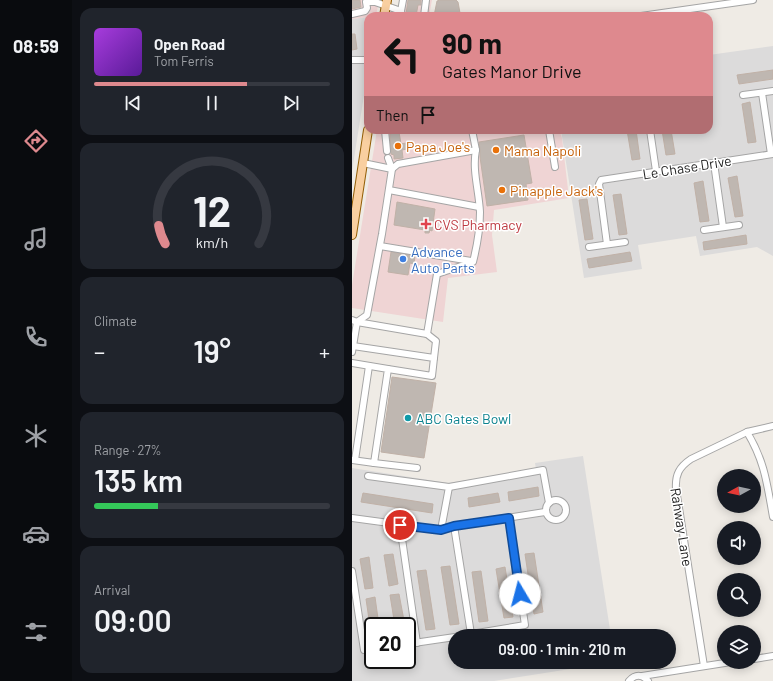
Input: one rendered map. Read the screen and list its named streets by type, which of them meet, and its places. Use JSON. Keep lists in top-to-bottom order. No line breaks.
{"streets":{"street":["Le Chase Drive","Rahway Lane"]},"places":{"other":["Papa Joe's","Mama Napoli","Pinapple Jack's","Advance Auto Parts","ABC Gates Bowl"],"health":["CVS Pharmacy"]},"north":"left","page":{"tabs":"08:59","turn":["90 m","Gates Manor Drive"],"song":["Open Road","Tom Ferris"],"then":"Then","tile":["Climate",["Range · 27%","135 km"],["Arrival","09:00"]],"heat":["−","19°","+"],"limit":"20","trip":"09:00 · 1 min · 210 m","gauge":["12","km/h"]}}
